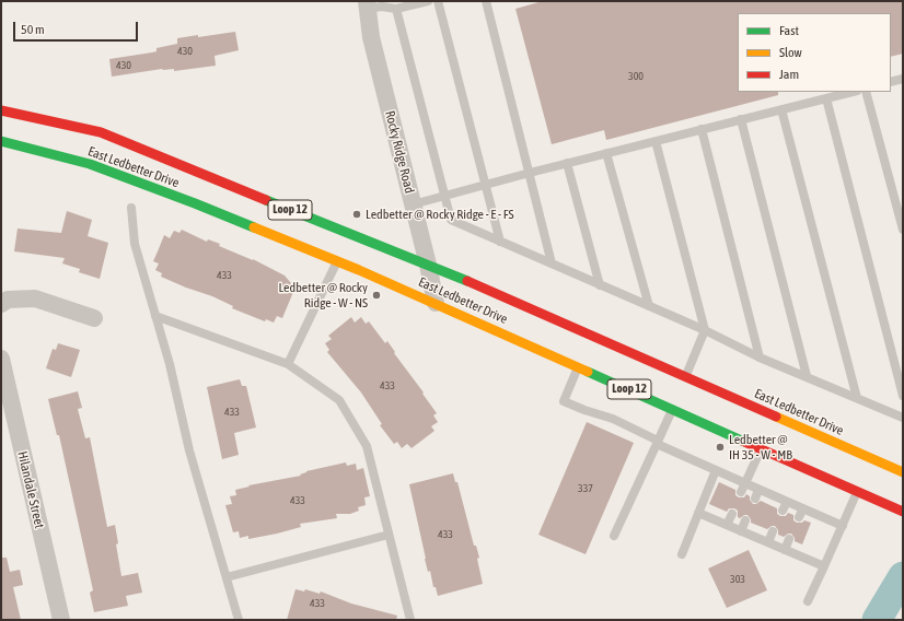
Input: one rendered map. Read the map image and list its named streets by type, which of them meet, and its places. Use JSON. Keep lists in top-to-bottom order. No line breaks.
{"streets":{"main road":["East Ledbetter Drive","Loop 12"],"street":["Rocky Ridge Road","Hilandale Street"]},"crossings":[["Rocky Ridge Road","East Ledbetter Drive"]],"places":["Ledbetter @ Rocky Ridge - E - FS","Ledbetter @ Rocky Ridge - W - NS","Ledbetter @ IH 35 - W - MB"],"house_numbers":["430","430","300","433","433","433","337","433","433","303","433"],"legend":["Fast","Slow","Jam"],"scale_bar":"50 m"}
